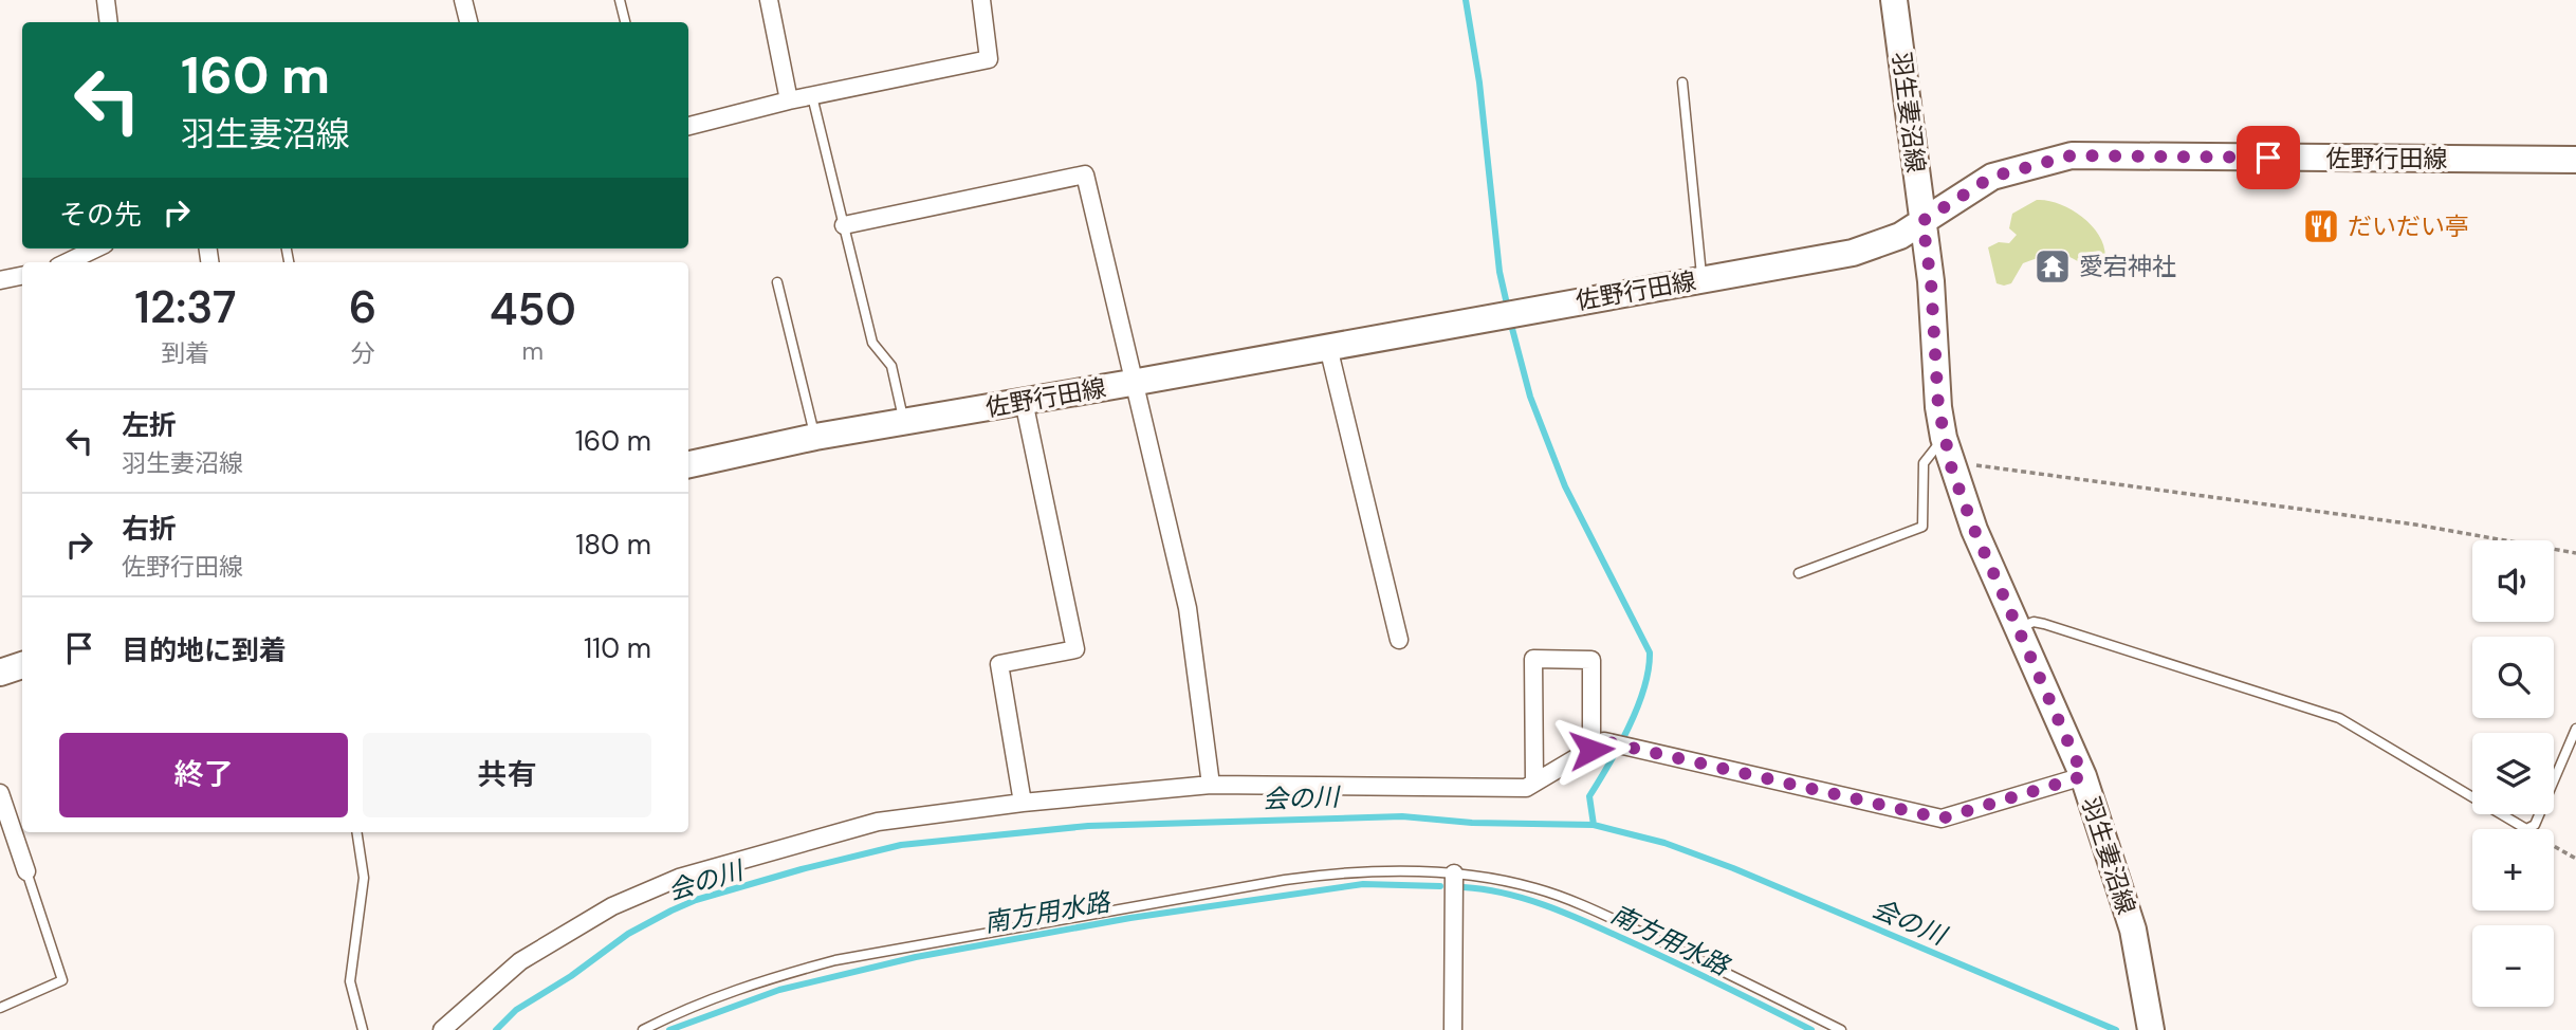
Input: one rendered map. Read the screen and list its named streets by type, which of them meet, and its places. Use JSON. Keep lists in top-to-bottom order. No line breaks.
{"streets":{"main road":["羽生妻沼線","佐野行田線"]},"crossings":[["羽生妻沼線","佐野行田線"]],"water":["会の川","南方用水路"],"places":{"restaurant":["だいだい亭"],"temple":["愛宕神社"]},"page":{"turn":["160 m","羽生妻沼線"],"then":"その先","eta":["12:37","到着","6","分","450","m"],"list":[{"name":"左折","note":"羽生妻沼線","value":"160 m"},{"name":"右折","note":"佐野行田線","value":"180 m"},{"name":"目的地に到着","value":"110 m"}],"map_buttons":["+","−"],"buttons":["終了","共有"]}}
